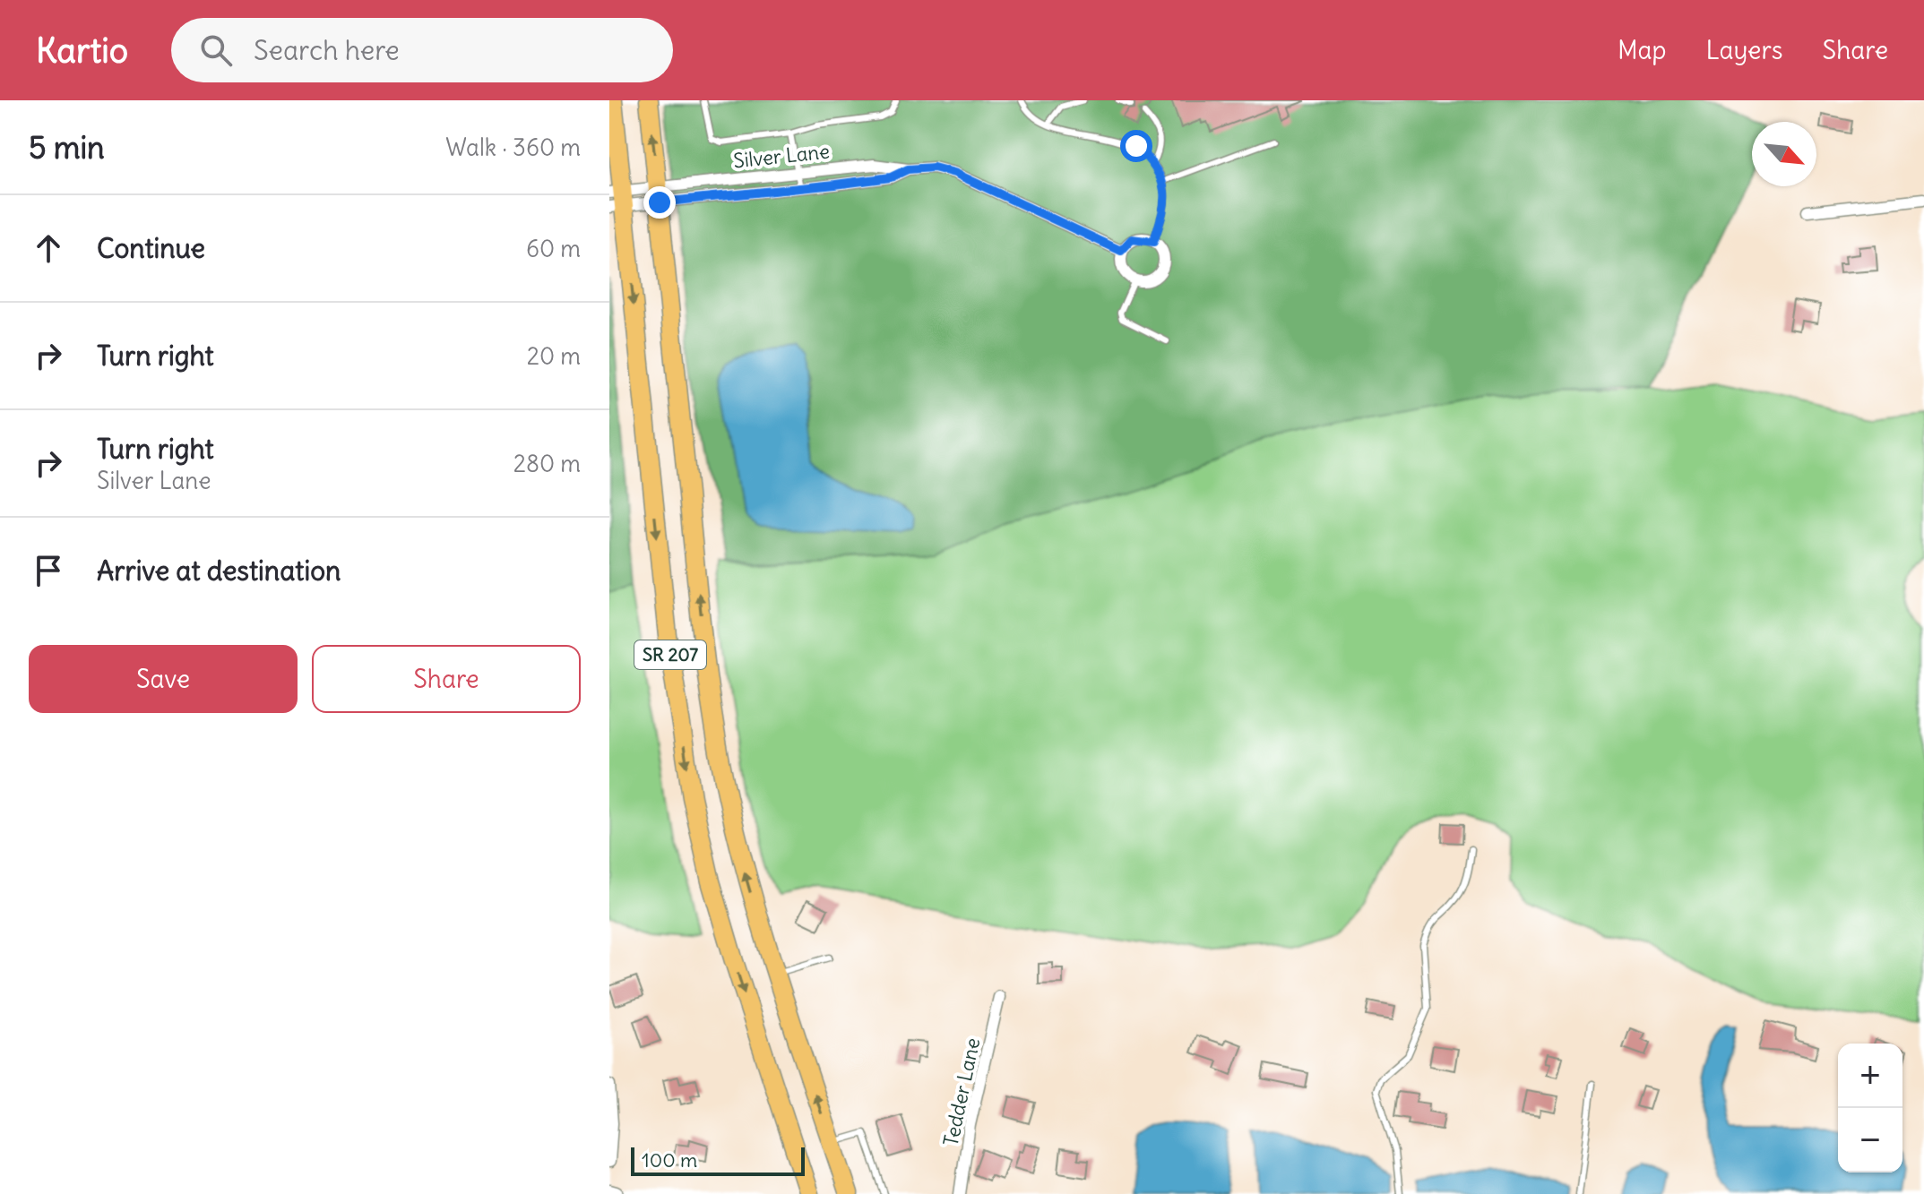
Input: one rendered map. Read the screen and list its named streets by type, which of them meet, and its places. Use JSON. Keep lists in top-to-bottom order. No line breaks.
{"streets":{"highway":["SR 207"],"street":["Silver Lane","Tedder Lane"]},"crossings":[["Silver Lane","SR 207"]],"scale_bar":"100 m","north":"bottom right","page":{"header":"Kartio","search":"Search here","nav":["Map","Layers","Share"],"heading":["5 min","Walk · 360 m"],"list":[["Continue","60 m"],["Turn right","20 m"],["Turn right","Silver Lane","280 m"],"Arrive at destination"],"buttons":["Save","Share"],"map_buttons":["+","−"],"scale":"100 m"}}
